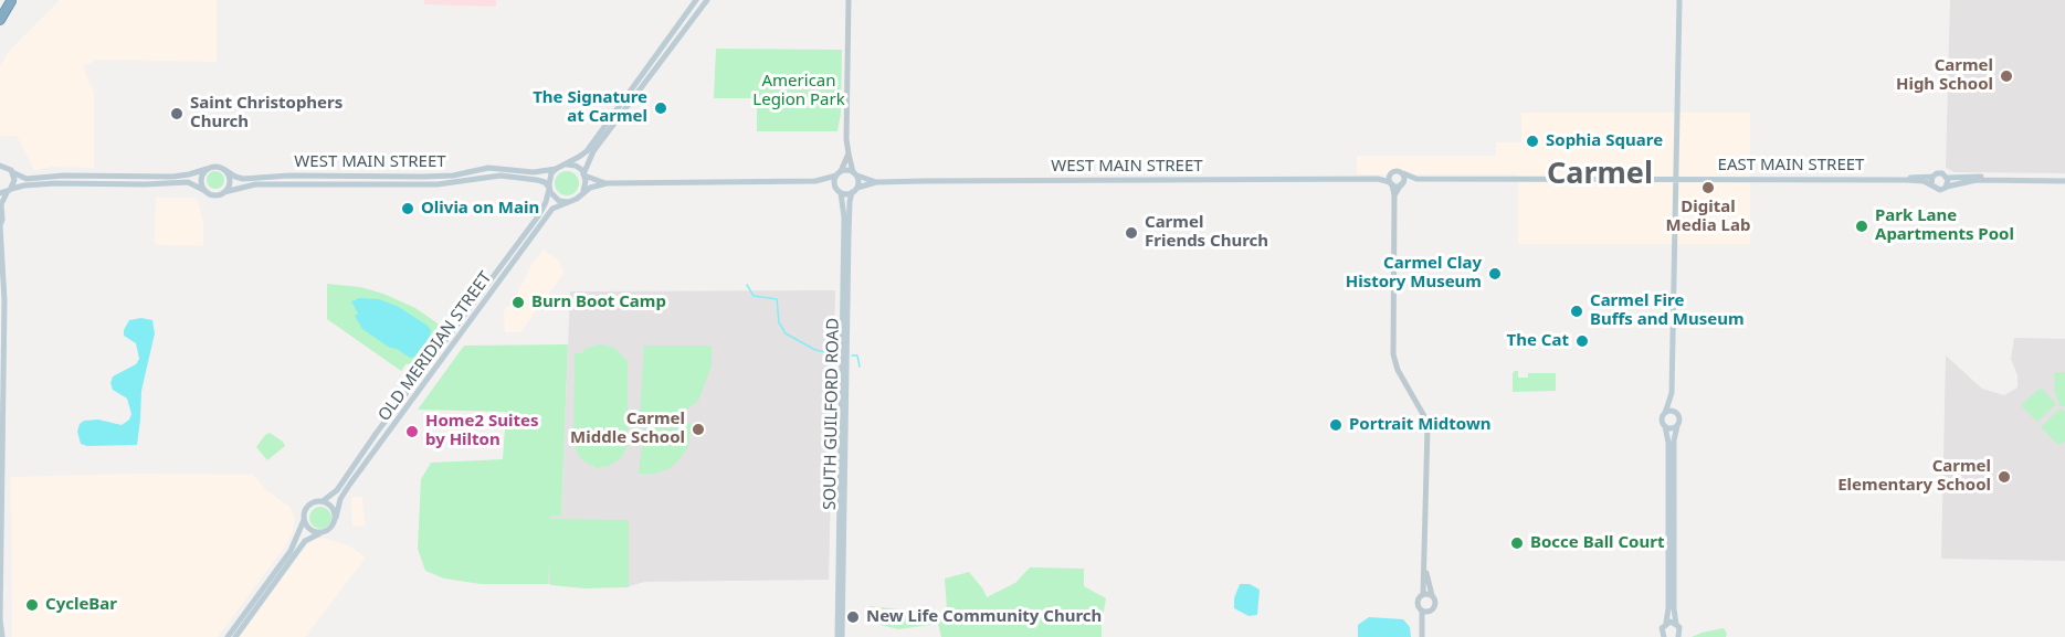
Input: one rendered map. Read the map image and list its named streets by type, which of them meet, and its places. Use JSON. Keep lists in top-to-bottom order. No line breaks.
{"streets":{"main road":["WEST MAIN STREET","EAST MAIN STREET","OLD MERIDIAN STREET","SOUTH GUILFORD ROAD"]},"crossings":[["WEST MAIN STREET","OLD MERIDIAN STREET"],["WEST MAIN STREET","SOUTH GUILFORD ROAD"]],"districts":["Carmel"],"parks":["American Legion Park"],"places":["Carmel High School","The Signature at Carmel","Saint Christophers Church","Sophia Square","Digital Media Lab","Olivia on Main","Park Lane Apartments Pool","Carmel Friends Church","Carmel Clay History Museum","Burn Boot Camp","Carmel Fire Buffs and Museum","The Cat","Portrait Midtown","Carmel Middle School","Home2 Suites by Hilton","Carmel Elementary School","Bocce Ball Court","CycleBar","New Life Community Church"]}
